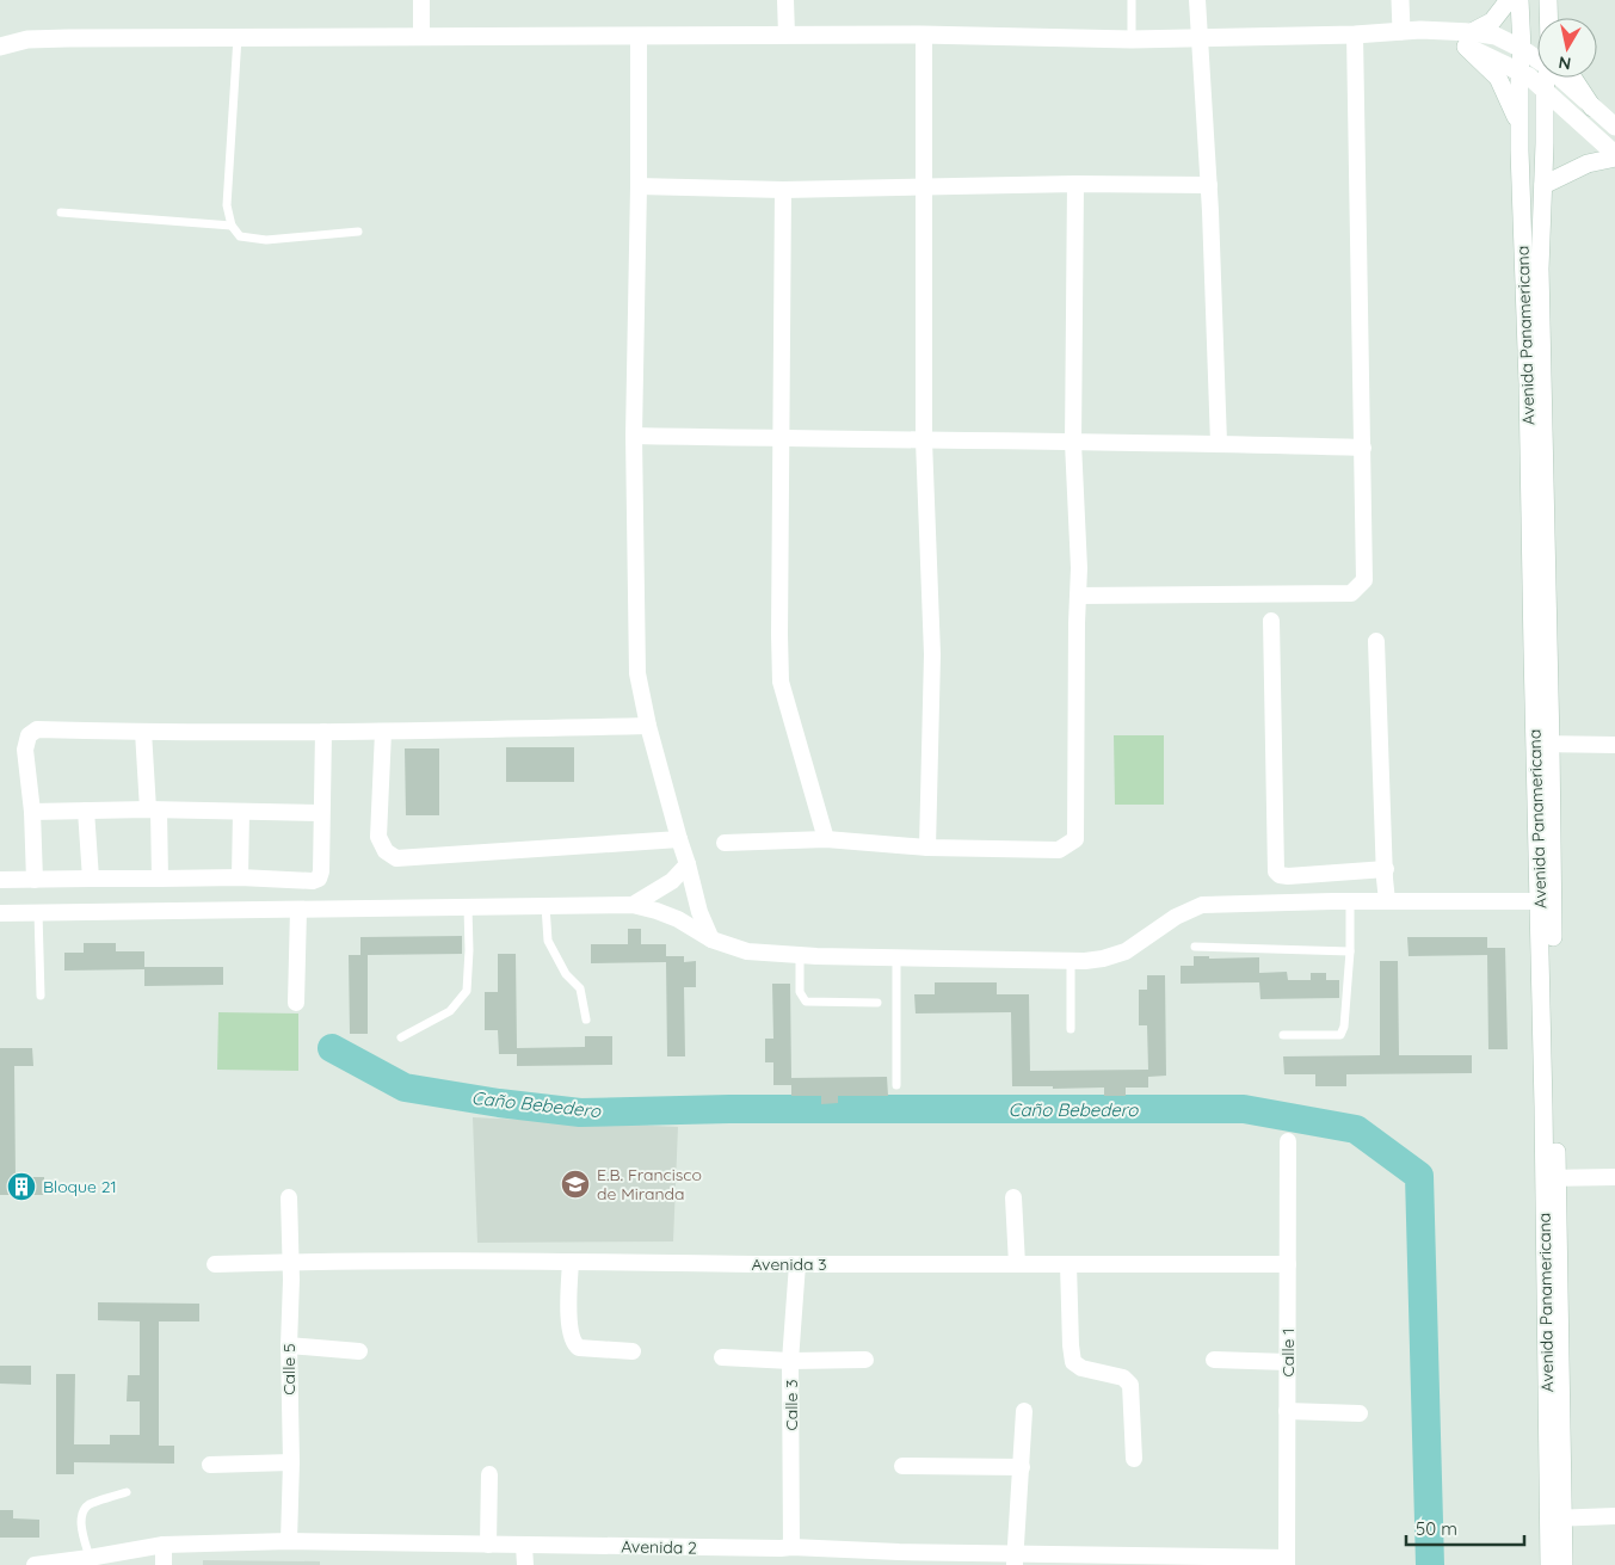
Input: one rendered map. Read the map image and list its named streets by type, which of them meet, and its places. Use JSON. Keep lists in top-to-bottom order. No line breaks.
{"streets":{"main road":["Avenida Panamericana"],"street":["Avenida 3","Calle 1","Calle 5","Calle 3","Avenida 2"]},"crossings":[["Avenida 3","Calle 1"],["Avenida 3","Calle 5"],["Avenida 3","Calle 3"],["Calle 1","Avenida 2"],["Calle 5","Avenida 2"],["Calle 3","Avenida 2"]],"water":["Caño Bebedero"],"places":{"school or university":["E.B. Francisco de Miranda"],"building":["Bloque 21"]},"scale_bar":"50 m","north":"bottom"}
